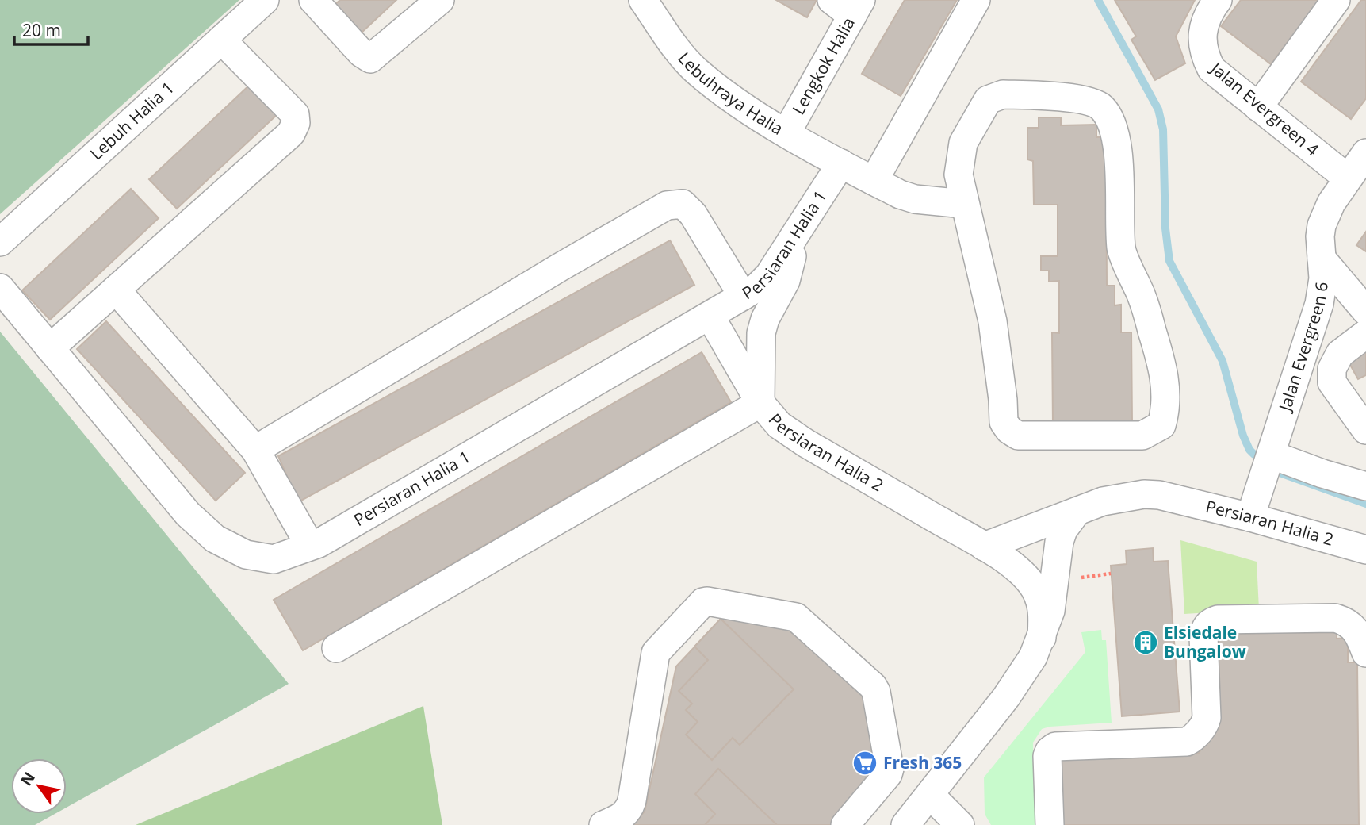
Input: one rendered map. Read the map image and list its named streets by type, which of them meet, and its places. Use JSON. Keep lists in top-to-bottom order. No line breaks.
{"streets":{"street":["Lengkok Halia","Lebuhraya Halia","Jalan Evergreen 4","Lebuh Halia 1","Persiaran Halia 1","Jalan Evergreen 6","Persiaran Halia 2"]},"crossings":[["Lengkok Halia","Lebuhraya Halia"],["Lebuhraya Halia","Persiaran Halia 1"],["Jalan Evergreen 4","Jalan Evergreen 6"],["Persiaran Halia 1","Persiaran Halia 2"],["Jalan Evergreen 6","Persiaran Halia 2"]],"places":{"building":["Elsiedale Bungalow"],"supermarket":["Fresh 365"]},"scale_bar":"20 m","north":"top left"}
